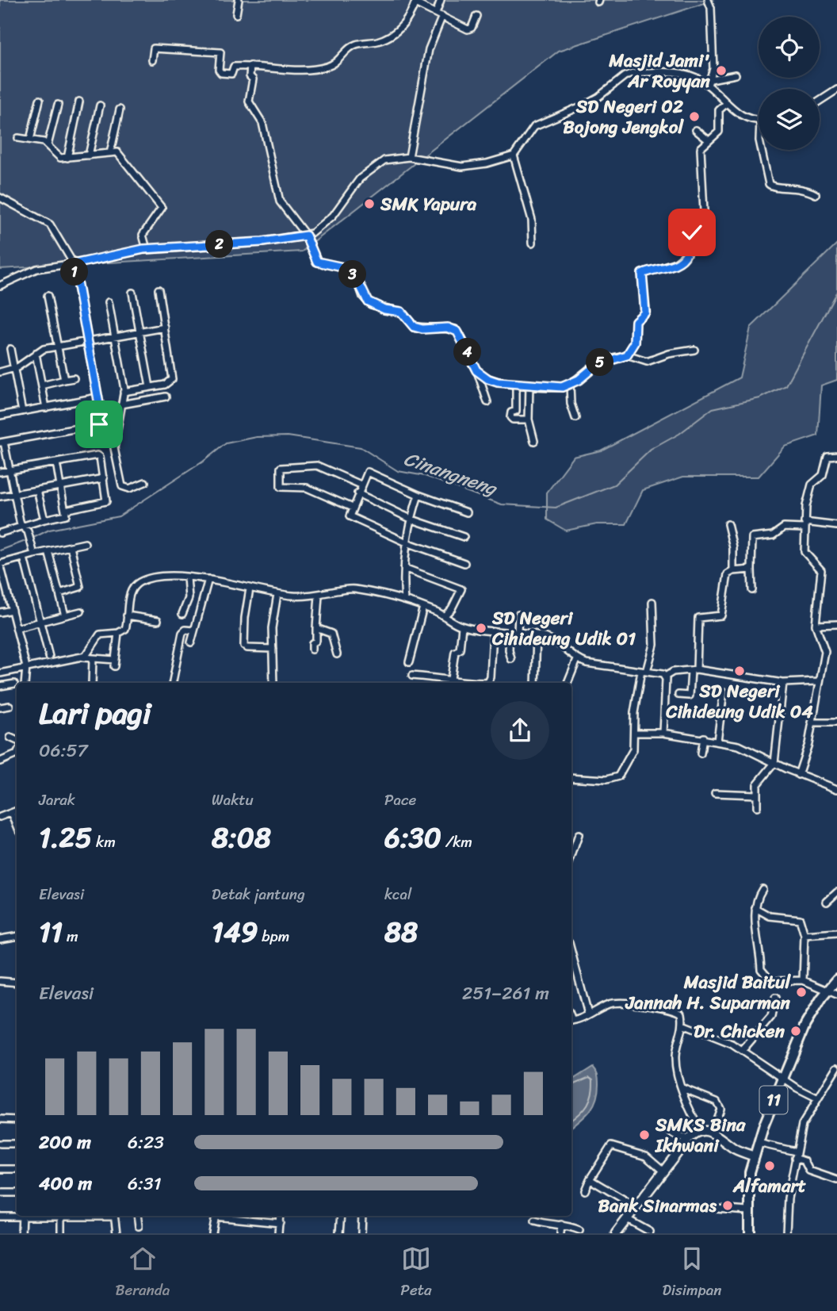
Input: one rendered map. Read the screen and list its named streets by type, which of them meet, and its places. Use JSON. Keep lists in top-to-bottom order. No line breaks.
{"streets":{"highway":["11"]},"water":["Cinangneng"],"places":["Masjid Jami' Ar Royyan","SD Negeri 02 Bojong Jengkol","SMK Yapura","SD Negeri Cihideung Udik 01","SD Negeri Cihideung Udik 04","Masjid Baitul Jannah H. Suparman","Dr. Chicken","SMKS Bina Ikhwani","Alfamart","Bank Sinarmas"],"page":{"pins":["2","1","3","4","5"],"heading":["Lari pagi","06:57"],"stats":[["Jarak","1.25 km"],["Waktu","8:08"],["Pace","6:30 /km"],["Elevasi","11 m"],["Detak jantung","149 bpm"],["kcal","88"]],"chart":["Elevasi","251–261 m"],"list":[{"name":"200 m","note":"6:23"},{"name":"400 m","note":"6:31"}],"tabs":["Beranda","Peta","Disimpan"]}}
